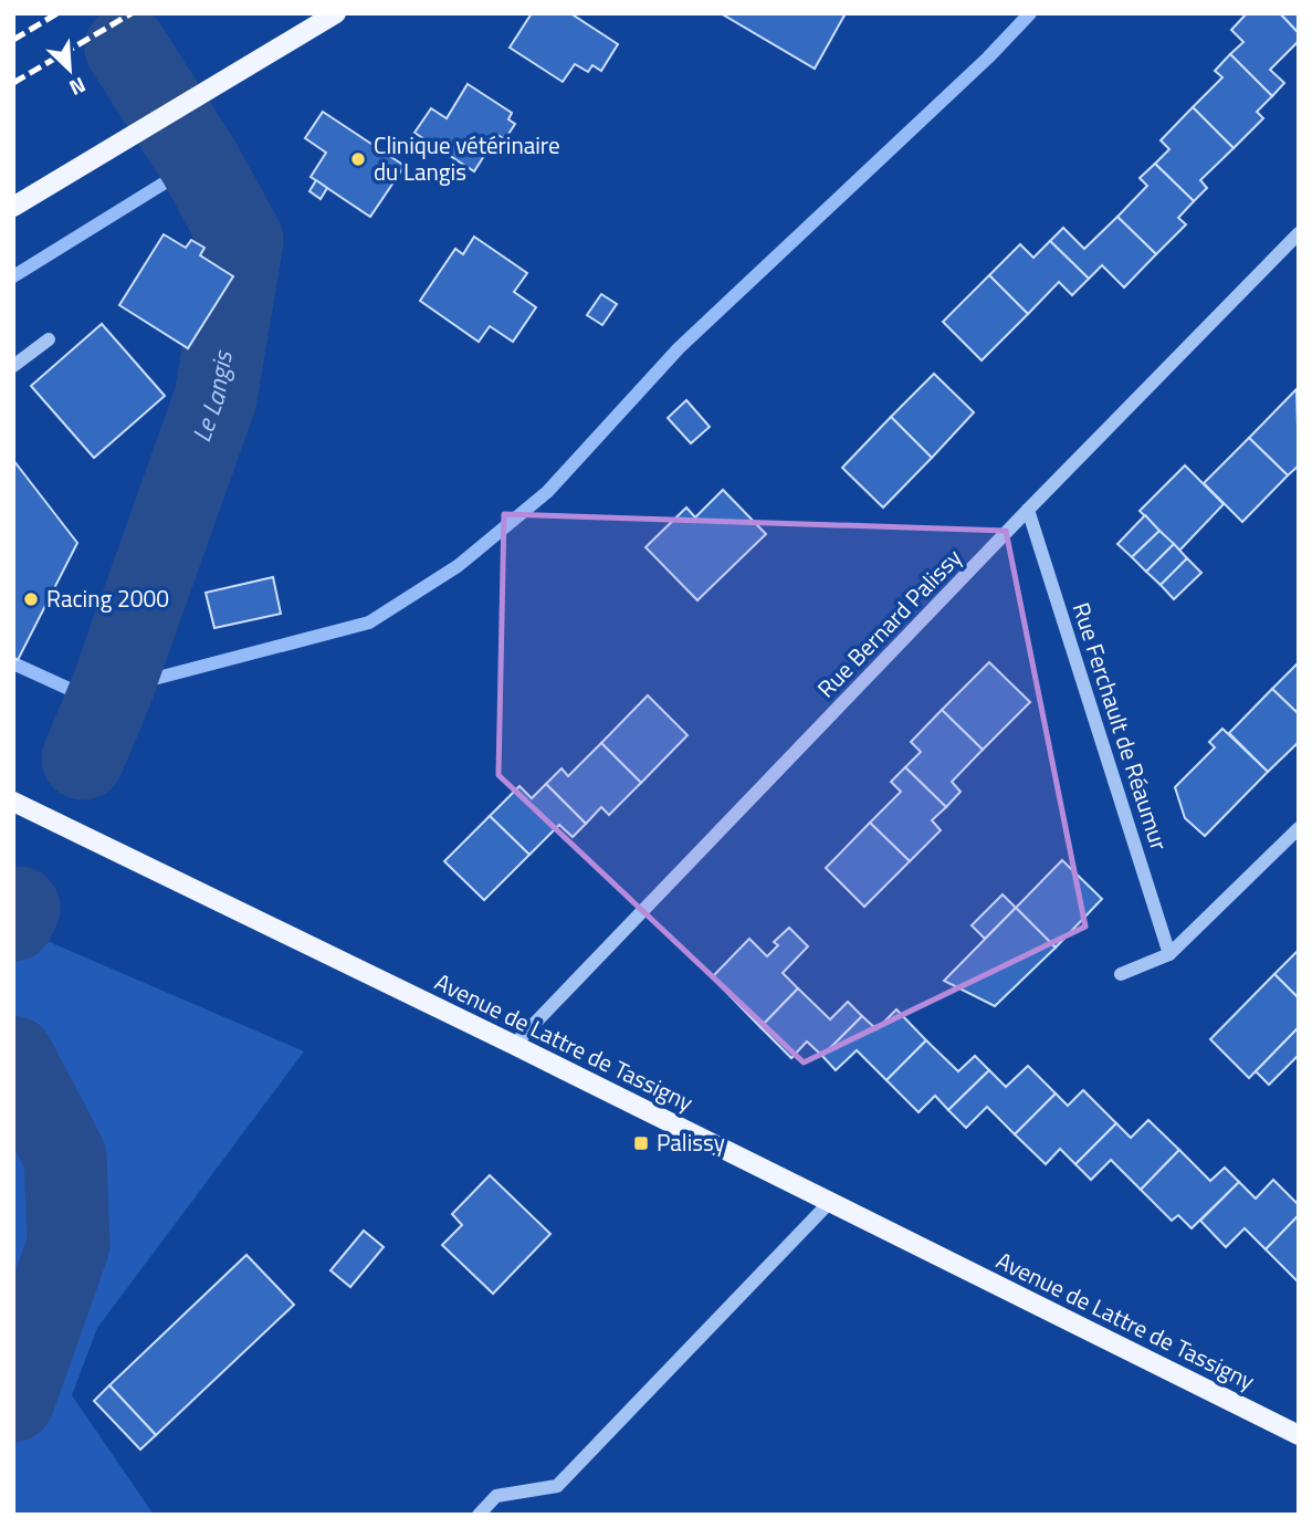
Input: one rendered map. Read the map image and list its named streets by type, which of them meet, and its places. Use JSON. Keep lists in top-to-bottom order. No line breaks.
{"streets":{"main road":["Avenue de Lattre de Tassigny"],"street":["Rue Bernard Palissy","Rue Ferchault de Réaumur"]},"crossings":[["Rue Bernard Palissy","Rue Ferchault de Réaumur"],["Rue Bernard Palissy","Avenue de Lattre de Tassigny"]],"water":["Le Langis"],"places":{"other":["Clinique vétérinaire du Langis","Racing 2000"],"transit":["Palissy"]},"north":"bottom right"}
